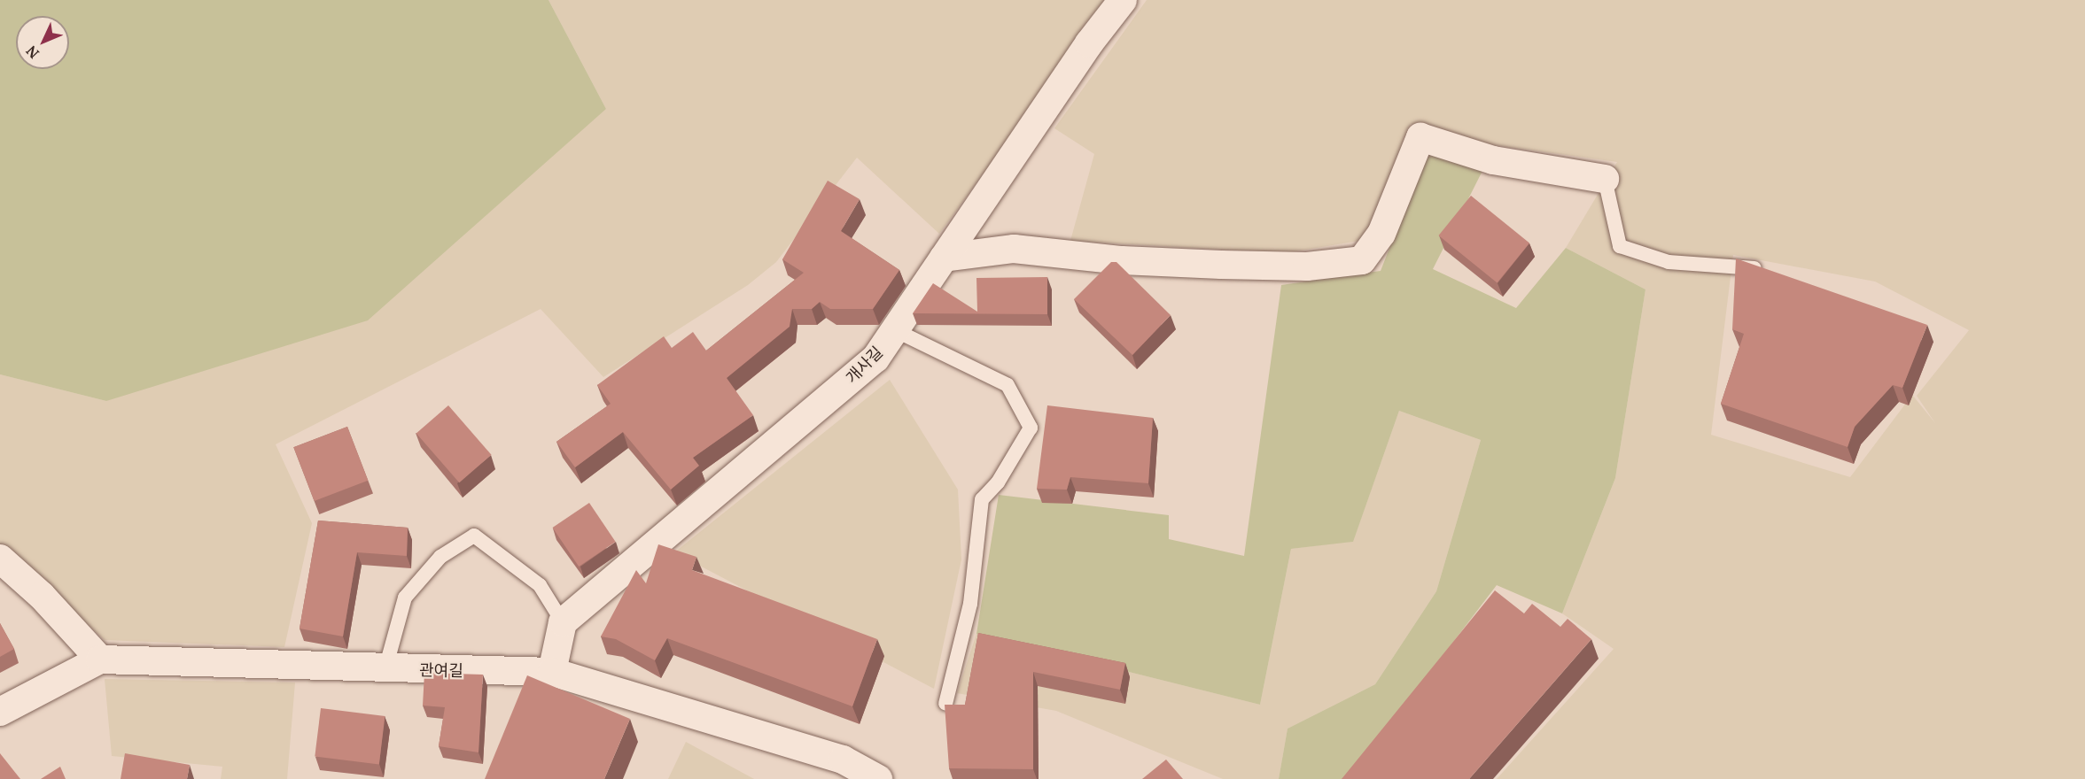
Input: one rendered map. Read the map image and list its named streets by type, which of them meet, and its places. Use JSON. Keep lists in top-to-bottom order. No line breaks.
{"streets":{"street":["개사길","관여길"]},"north":"bottom left"}
